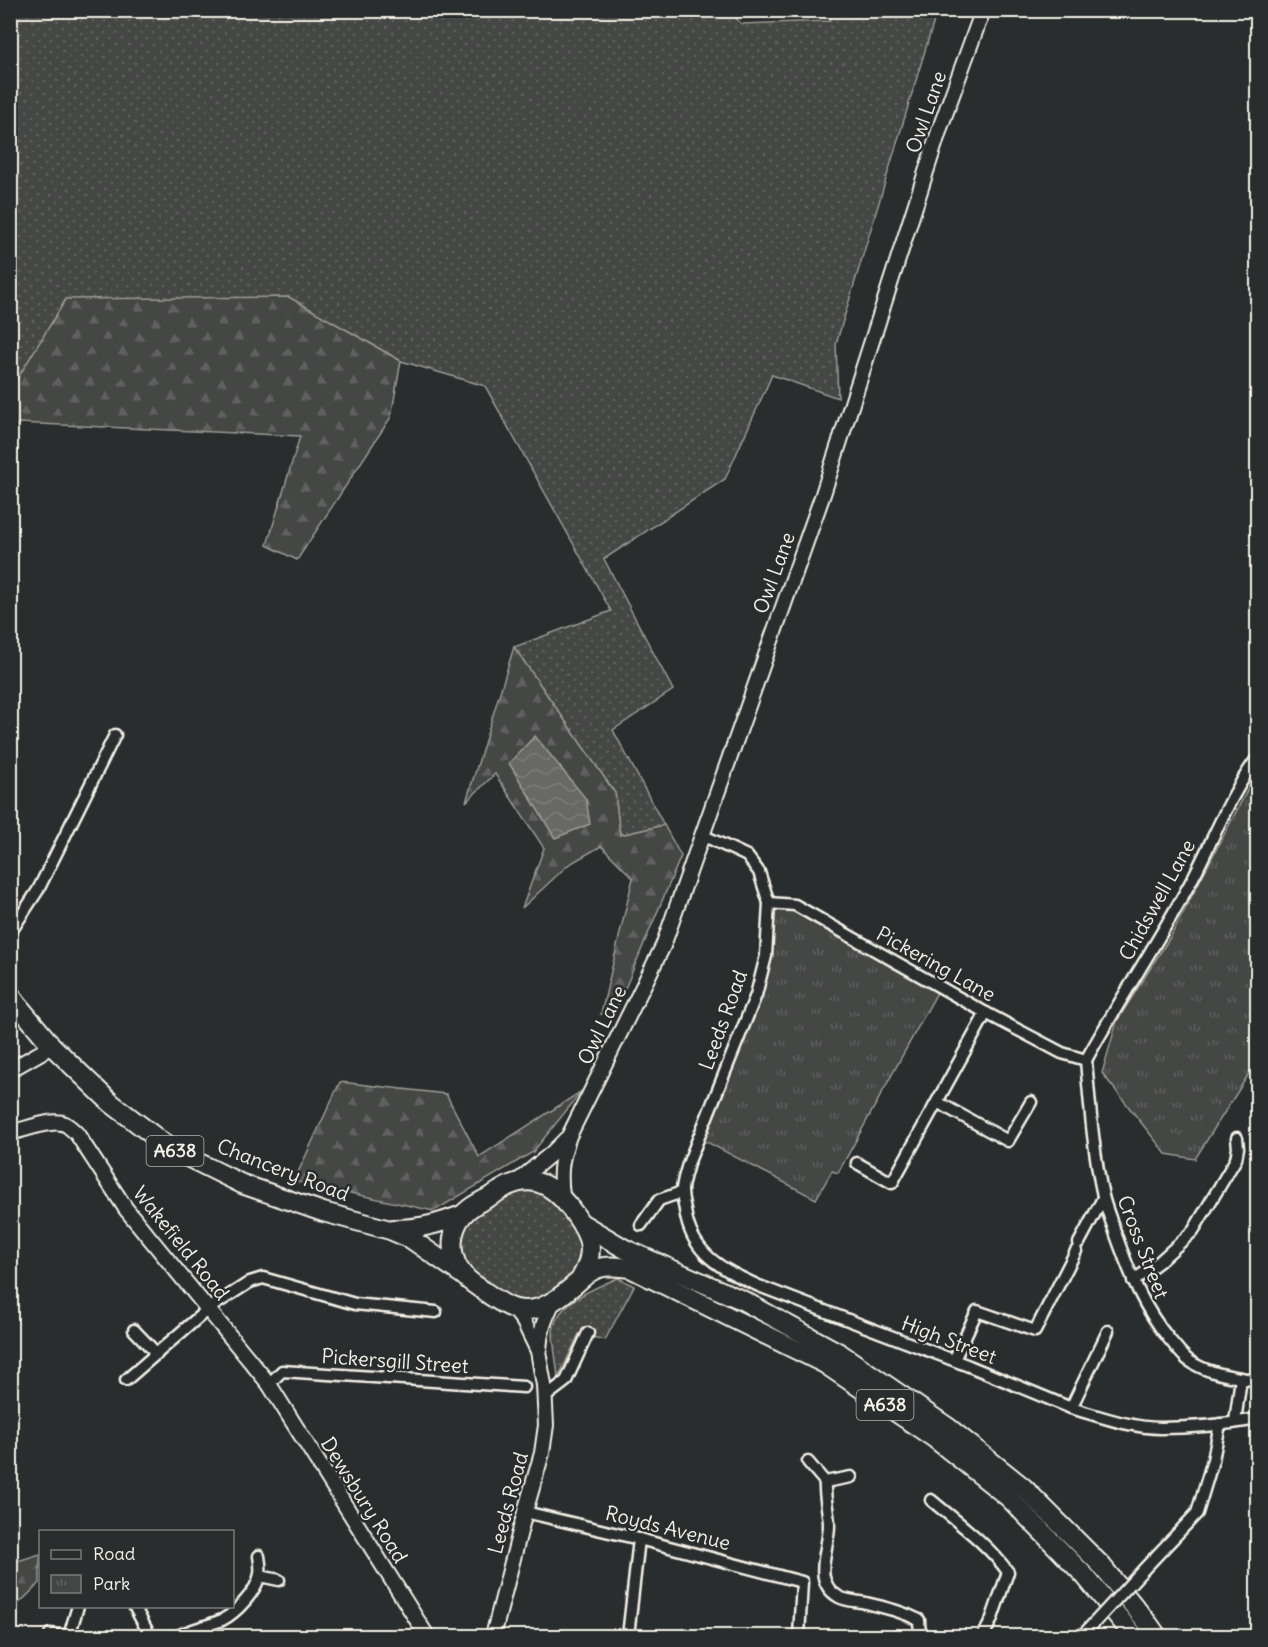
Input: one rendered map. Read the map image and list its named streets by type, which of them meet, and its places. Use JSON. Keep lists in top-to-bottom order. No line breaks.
{"streets":{"highway":["A638","Chancery Road"],"main road":["Owl Lane","Leeds Road","Wakefield Road","Dewsbury Road"],"street":["Chidswell Lane","Pickering Lane","Cross Street","High Street","Pickersgill Street","Royds Avenue"]},"crossings":[["Owl Lane","Leeds Road"],["Owl Lane","A638"],["Owl Lane","Chancery Road"],["Chidswell Lane","Pickering Lane"],["Chidswell Lane","Cross Street"],["Pickering Lane","Leeds Road"],["Pickering Lane","Cross Street"],["Leeds Road","A638"],["Leeds Road","Chancery Road"],["Leeds Road","High Street"],["Leeds Road","Royds Avenue"],["A638","Chancery Road"],["Wakefield Road","Pickersgill Street"],["Wakefield Road","Dewsbury Road"],["Pickersgill Street","Dewsbury Road"]],"legend":["Road","Park"]}
